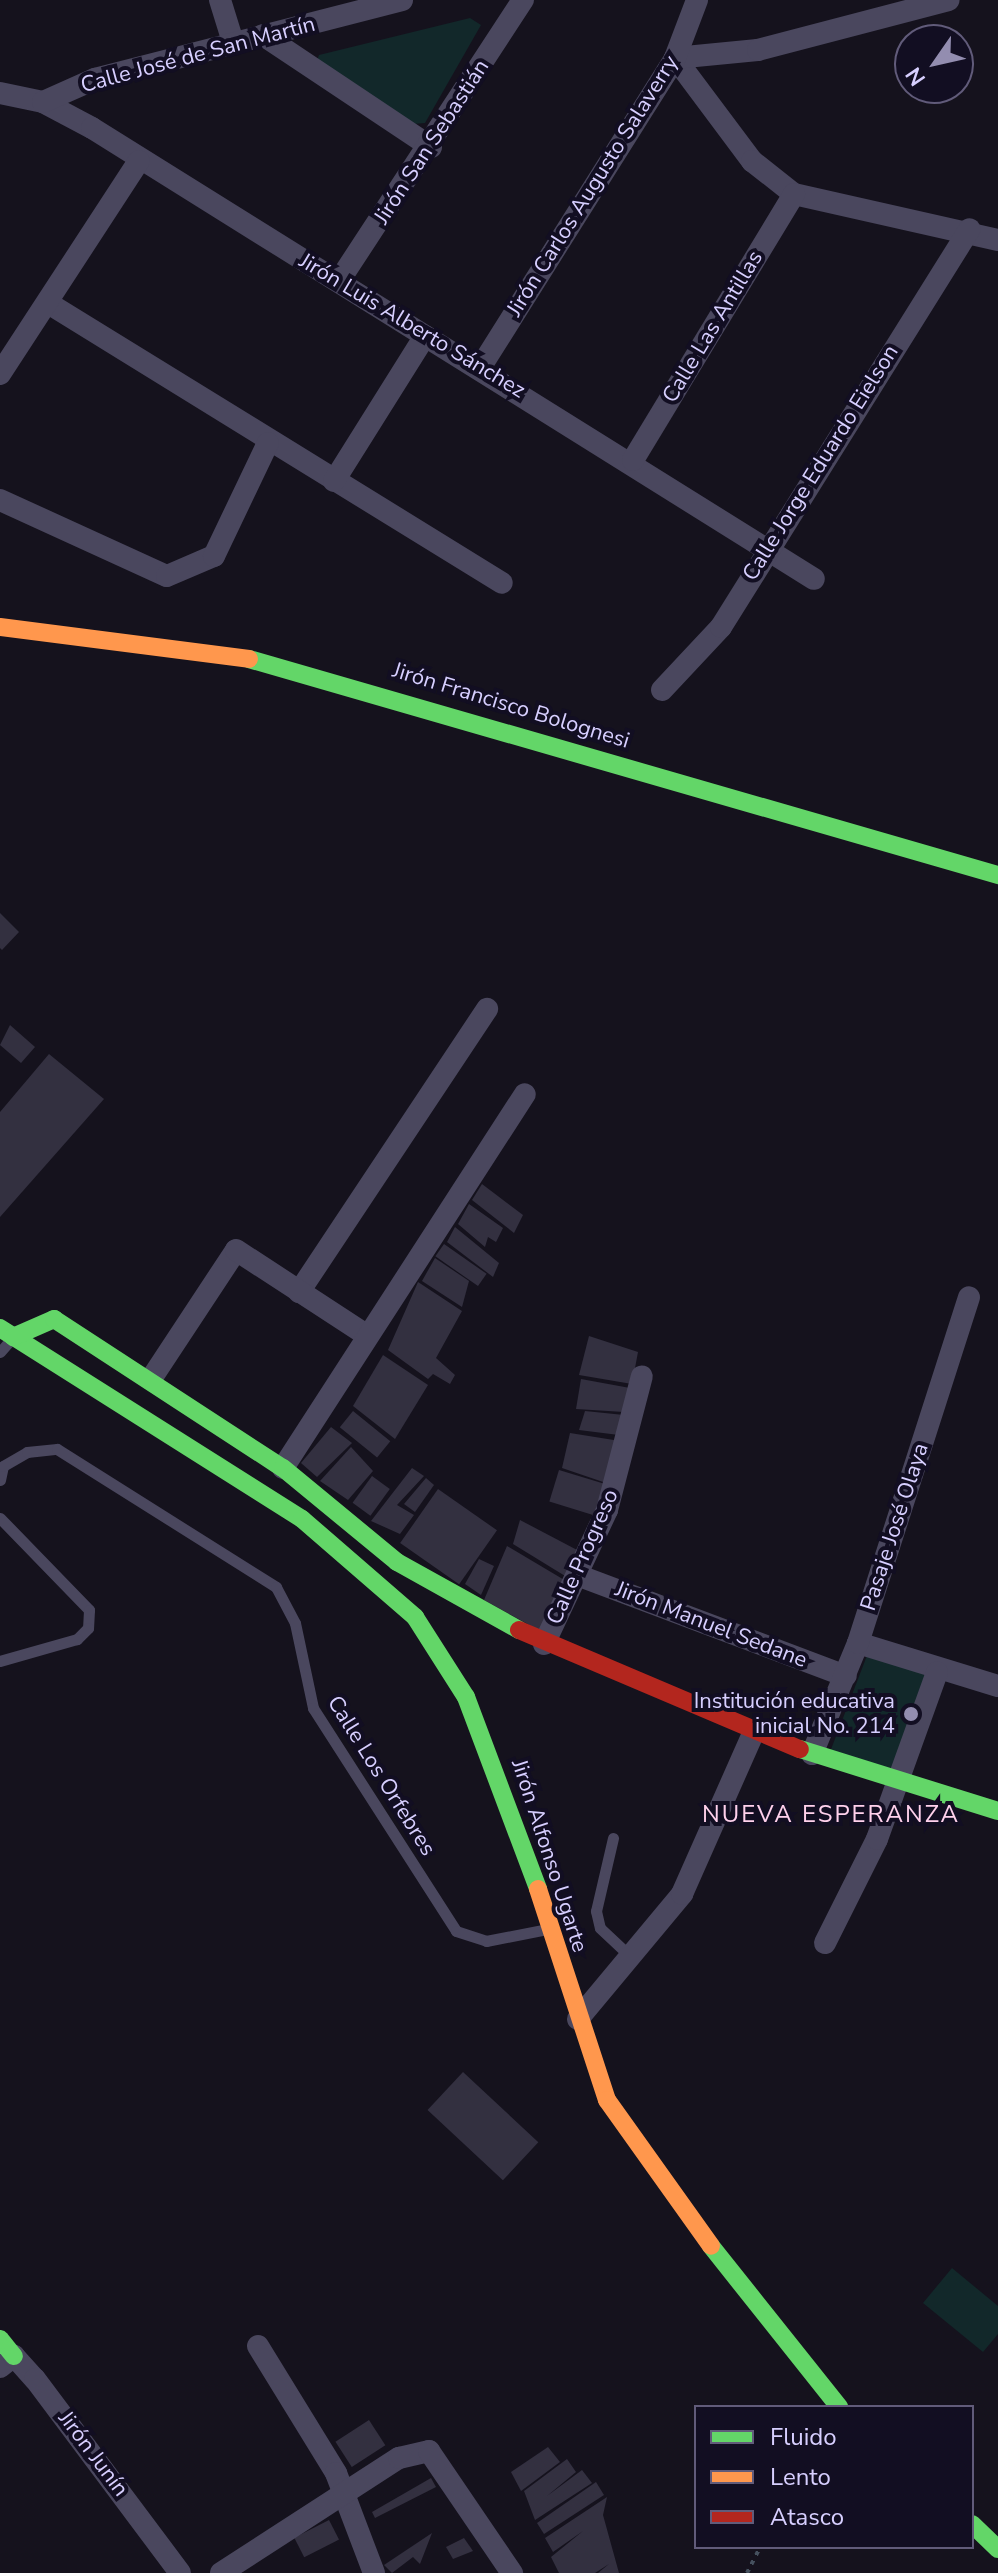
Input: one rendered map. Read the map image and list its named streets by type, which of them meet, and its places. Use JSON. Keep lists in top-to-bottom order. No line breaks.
{"streets":{"street":["Calle José de San Martín","Jirón San Sebastián","Jirón Carlos Augusto Salaverry","Jirón Luis Alberto Sánchez","Calle Las Antillas","Calle Jorge Eduardo Eielson","Jirón Francisco Bolognesi","Pasaje José Olaya","Calle Progreso","Jirón Manuel Sedane","Jirón Alfonso Ugarte","Jirón Junín"],"lane":["Calle Los Orfebres"]},"crossings":[["Calle José de San Martín","Jirón Luis Alberto Sánchez"],["Jirón San Sebastián","Jirón Luis Alberto Sánchez"],["Jirón Carlos Augusto Salaverry","Jirón Luis Alberto Sánchez"],["Jirón Luis Alberto Sánchez","Calle Las Antillas"],["Jirón Luis Alberto Sánchez","Calle Jorge Eduardo Eielson"],["Pasaje José Olaya","Jirón Manuel Sedane"],["Calle Progreso","Jirón Manuel Sedane"],["Calle Los Orfebres","Jirón Alfonso Ugarte"]],"districts":["NUEVA ESPERANZA"],"places":["Institución educativa inicial No. 214"],"legend":["Fluido","Lento","Atasco"],"north":"bottom left"}
